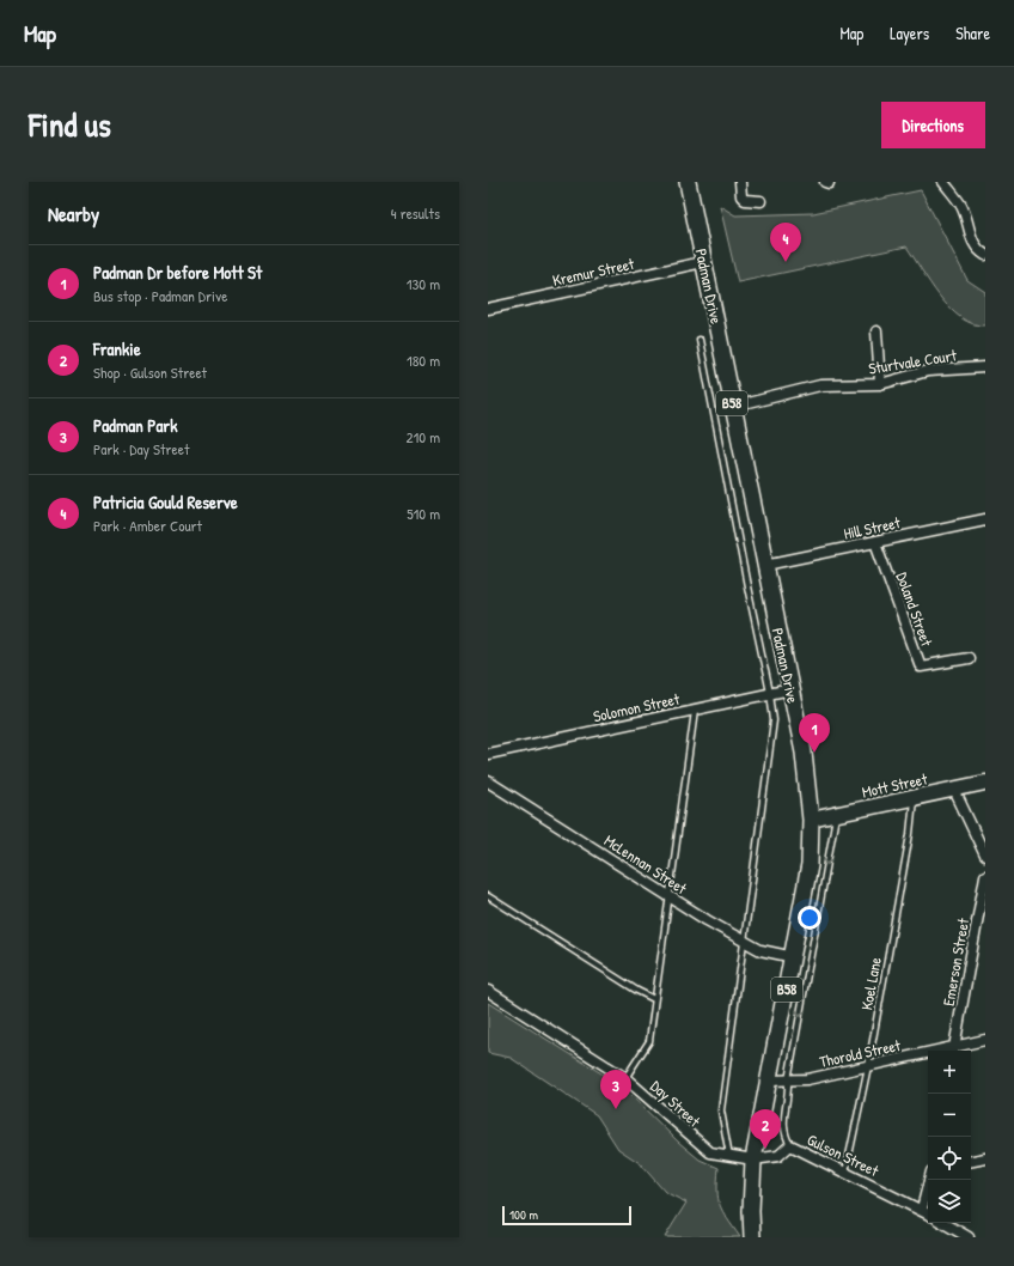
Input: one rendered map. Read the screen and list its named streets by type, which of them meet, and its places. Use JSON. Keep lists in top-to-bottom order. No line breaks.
{"streets":{"main road":["Padman Drive","B58"],"street":["Kremur Street","Sturtvale Court","Hill Street","Doland Street","Solomon Street","Mott Street","McLennan Street","Emerson Street","Thorold Street","Day Street","Gulson Street"],"lane":["Koel Lane"]},"crossings":[["Kremur Street","Padman Drive"],["Padman Drive","Sturtvale Court"],["Padman Drive","Hill Street"],["Padman Drive","Solomon Street"],["Padman Drive","Mott Street"],["Padman Drive","McLennan Street"],["Padman Drive","Thorold Street"],["Padman Drive","Day Street"],["Padman Drive","Gulson Street"],["Hill Street","Doland Street"],["Mott Street","Koel Lane"],["Emerson Street","Thorold Street"],["Koel Lane","Thorold Street"],["Koel Lane","Gulson Street"],["Day Street","Gulson Street"]],"scale_bar":"100 m","page":{"header":"Map","nav":["Map","Layers","Share"],"title":"Find us","buttons":"Directions","heading":["Nearby","4 results"],"pins":["4","1","3","2"],"list":[{"mark":"1","name":"Padman Dr before Mott St","note":"Bus stop · Padman Drive","value":"130 m"},{"mark":"2","name":"Frankie","note":"Shop · Gulson Street","value":"180 m"},{"mark":"3","name":"Padman Park","note":"Park · Day Street","value":"210 m"},{"mark":"4","name":"Patricia Gould Reserve","note":"Park · Amber Court","value":"510 m"}],"map_buttons":["+","−"],"scale":"100 m"}}
